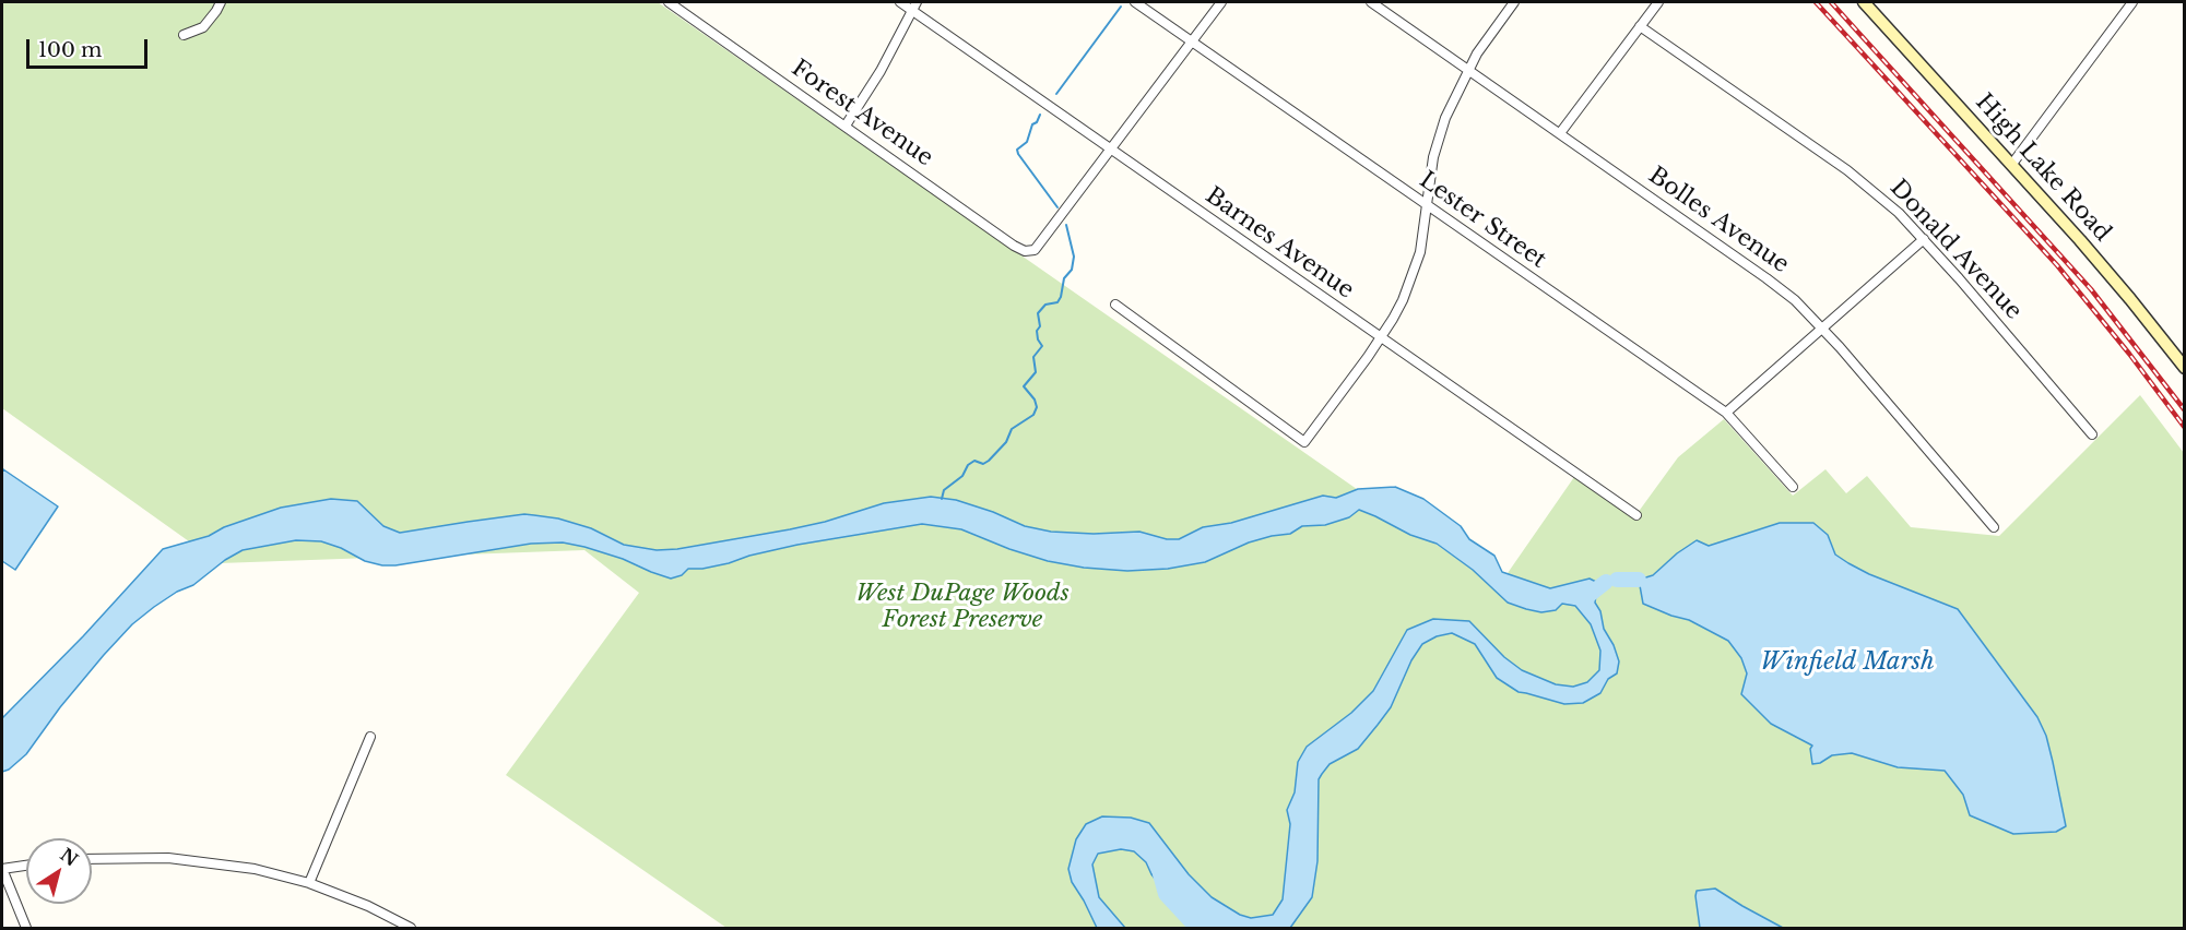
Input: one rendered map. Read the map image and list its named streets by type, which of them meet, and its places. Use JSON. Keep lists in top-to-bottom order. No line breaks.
{"streets":{"street":["Forest Avenue","High Lake Road","Lester Street","Bolles Avenue","Barnes Avenue","Donald Avenue"]},"crossings":[["Forest Avenue","Barnes Avenue"]],"water":["Winfield Marsh"],"parks":["West DuPage Woods Forest Preserve"],"scale_bar":"100 m","north":"top right"}
